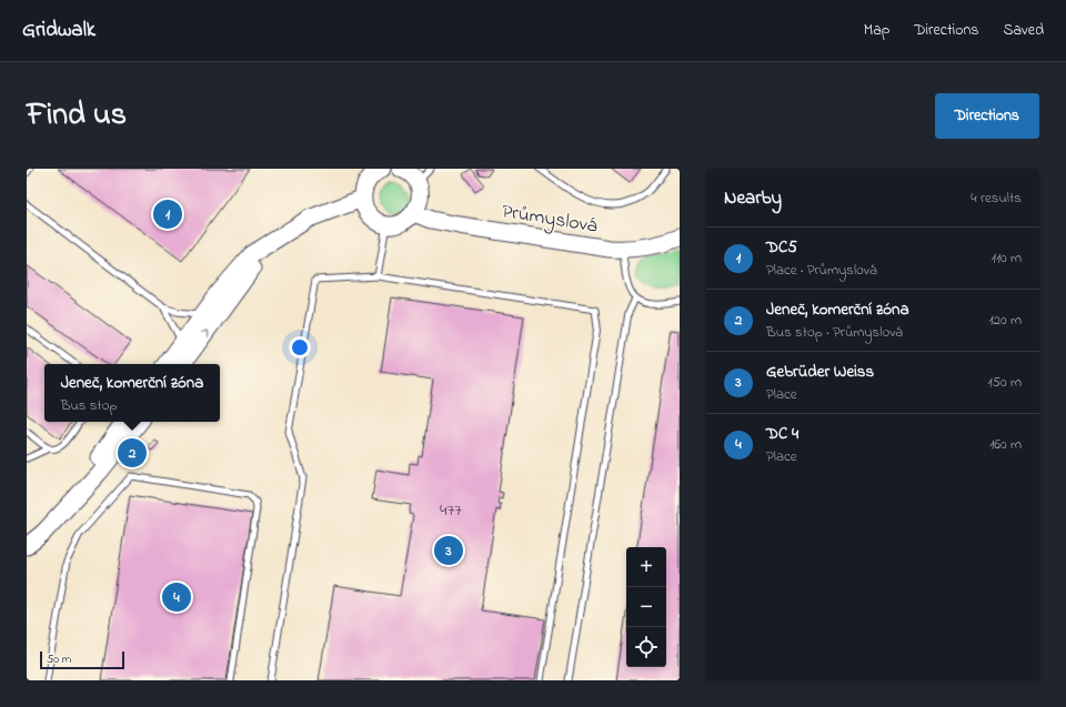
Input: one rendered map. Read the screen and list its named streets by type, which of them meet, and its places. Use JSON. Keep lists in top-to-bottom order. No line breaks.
{"streets":{"main road":["Průmyslová"]},"house_numbers":["477"],"scale_bar":"50 m","page":{"header":"Gridwalk","nav":["Map","Directions","Saved"],"title":"Find us","buttons":"Directions","heading":["Nearby","4 results"],"pins":["1","2","3","4"],"list":[{"mark":"1","name":"DC5","note":"Place · Průmyslová","value":"110 m"},{"mark":"2","name":"Jeneč, komerční zóna","note":"Bus stop · Průmyslová","value":"120 m"},{"mark":"3","name":"Gebrüder Weiss","note":"Place","value":"150 m"},{"mark":"4","name":"DC 4","note":"Place","value":"160 m"}],"popup":["Jeneč, komerční zóna","Bus stop"],"map_buttons":["+","−"],"scale":"50 m"}}
